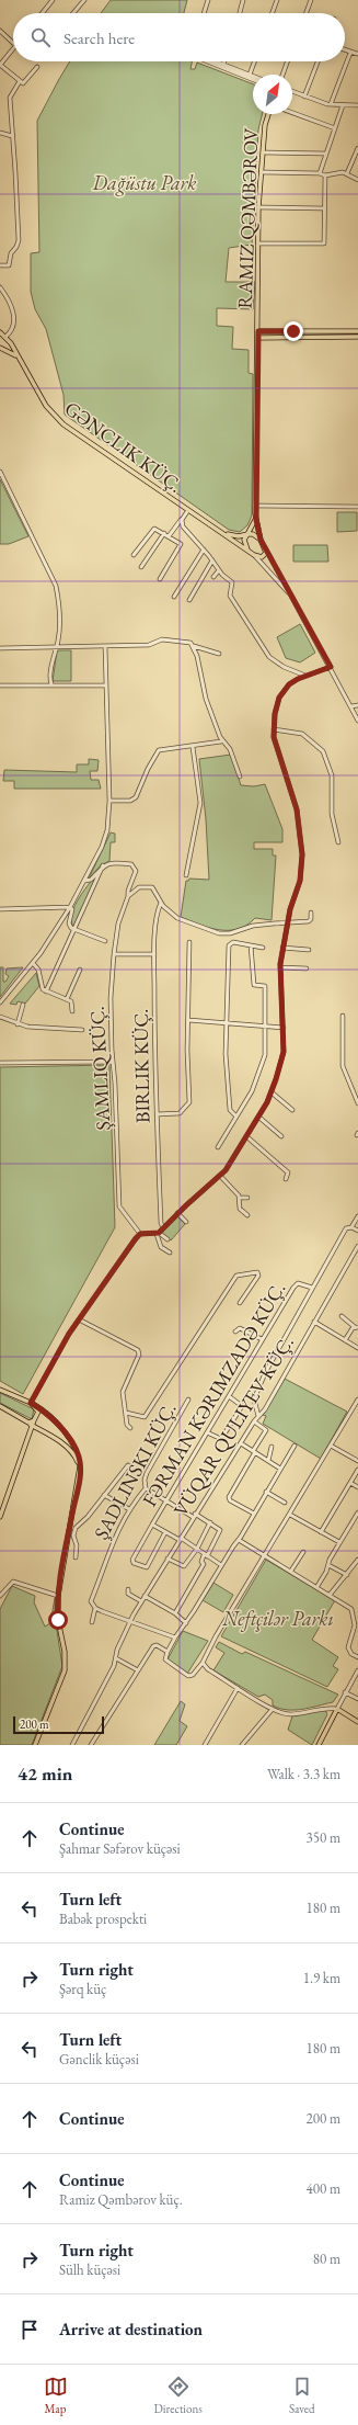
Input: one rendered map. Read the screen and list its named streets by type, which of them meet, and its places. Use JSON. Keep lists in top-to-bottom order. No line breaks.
{"streets":{"main road":["RAMIZ QƏMBƏROV","GƏNCLIK KÜÇ."],"street":["BIRLIK KÜÇ.","FƏRMAN KƏRIMZADƏ KÜÇ.","VÜQAR QULIYEV KÜÇ.","ŞADLINSKI KÜÇ."]},"parks":["Dağüstu Park","Neftçilər Parkı"],"scale_bar":"200 m","north":"top right","page":{"search":"Search here","scale":"200 m","heading":["42 min","Walk · 3.3 km"],"list":[["Continue","Şahmar Səfərov küçəsi","350 m"],["Turn left","Babək prospekti","180 m"],["Turn right","Şərq küç","1.9 km"],["Turn left","Gənclik küçəsi","180 m"],["Continue","200 m"],["Continue","Ramiz Qəmbərov küç.","400 m"],["Turn right","Sülh küçəsi","80 m"],"Arrive at destination"],"nav":["Map","Directions","Saved"]}}
